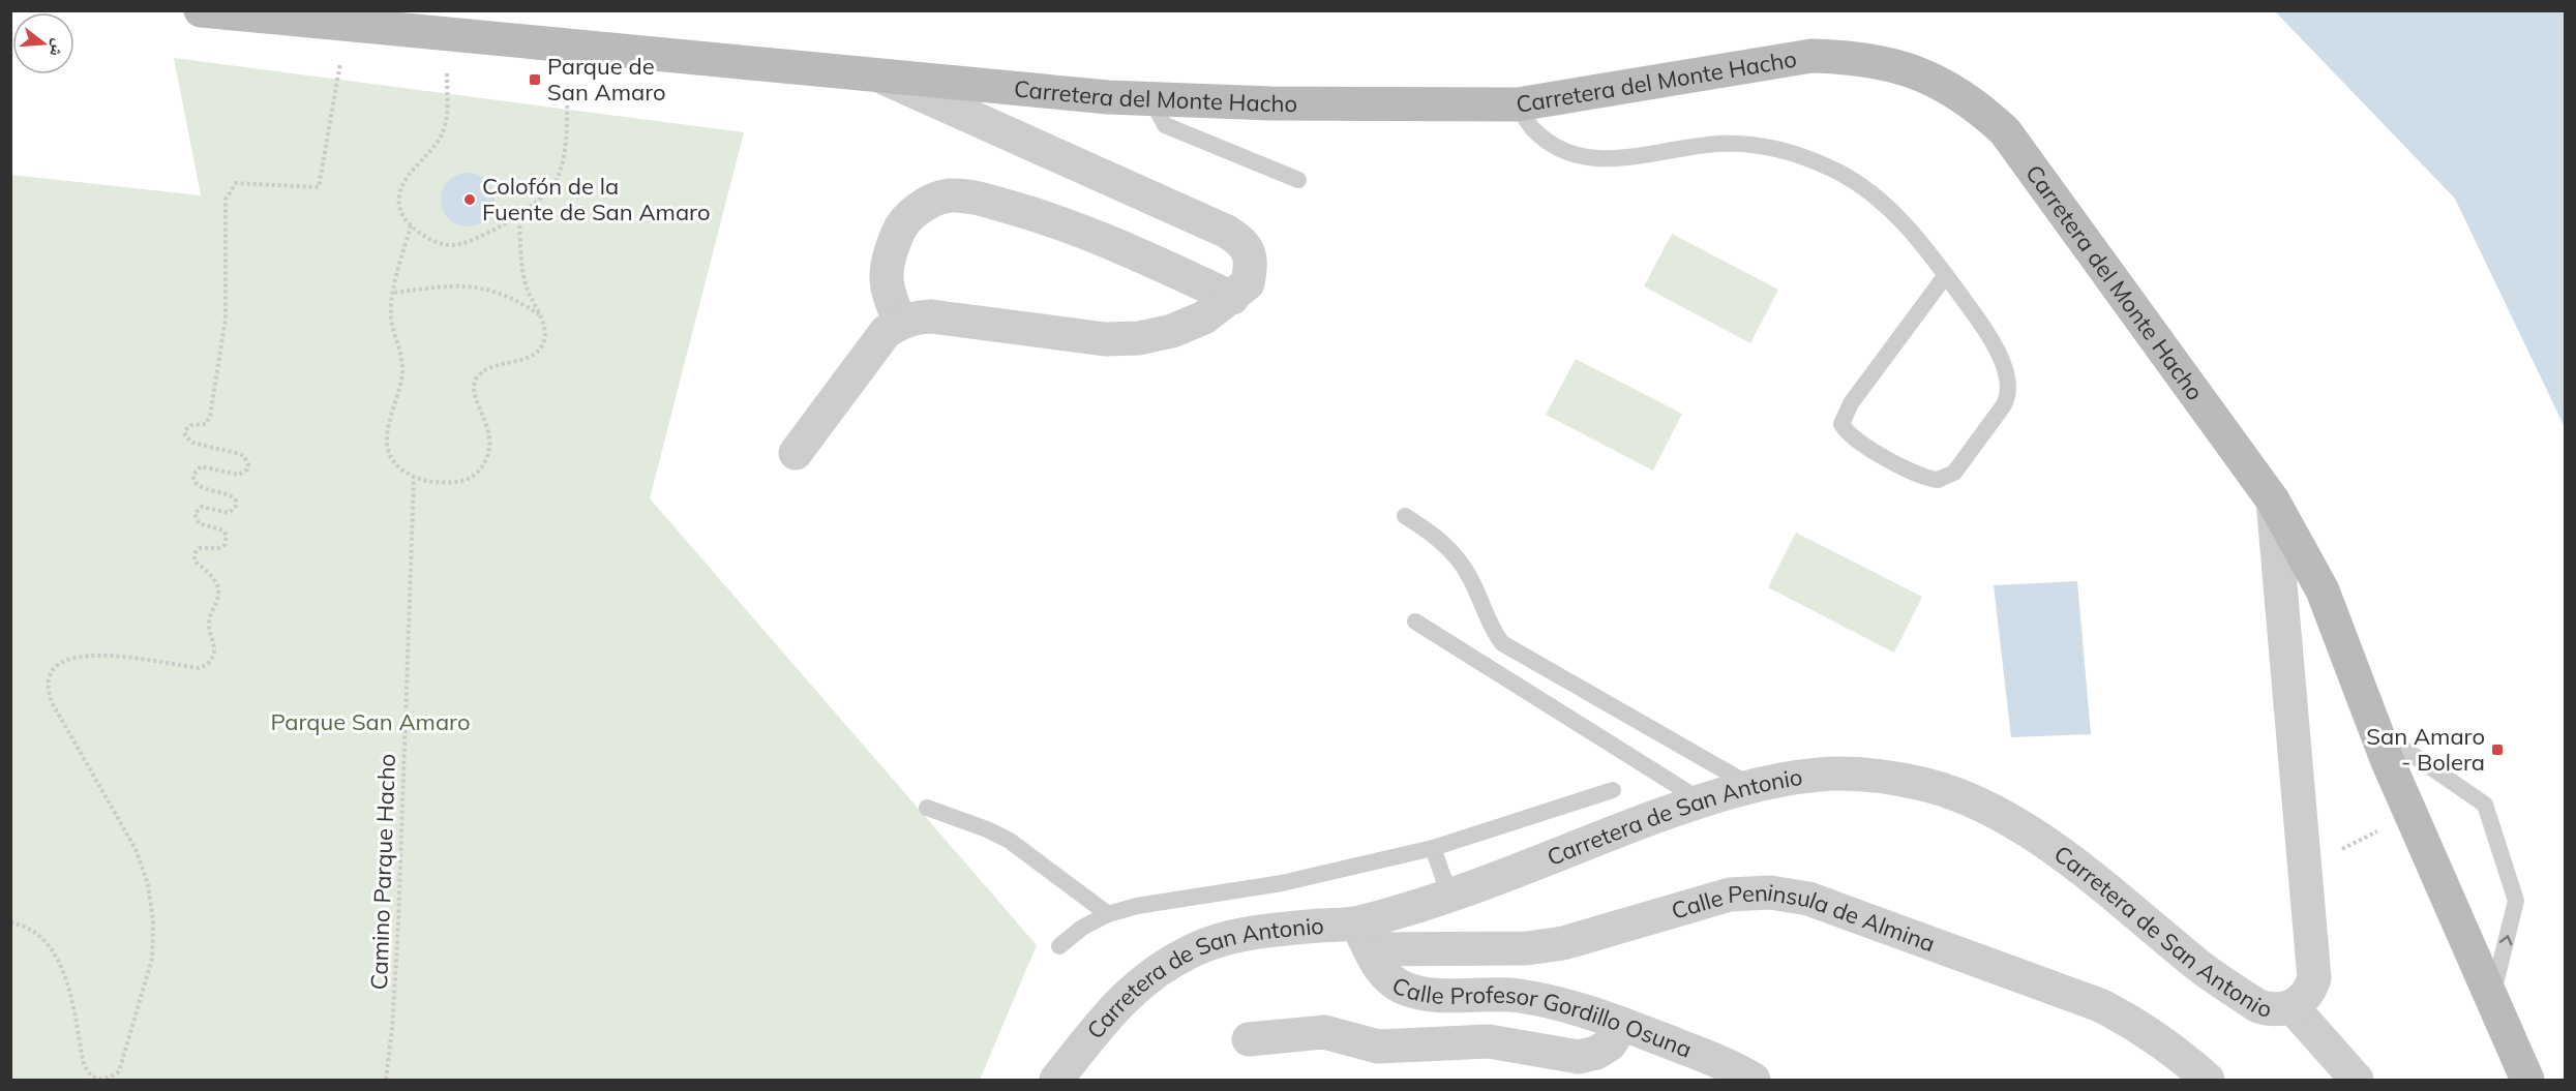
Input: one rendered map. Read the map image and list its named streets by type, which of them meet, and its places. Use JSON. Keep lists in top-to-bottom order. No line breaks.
{"streets":{"main road":["Carretera del Monte Hacho"],"street":["Carretera de San Antonio","Calle Peninsula de Almina","Calle Profesor Gordillo Osuna"],"path":["Camino Parque Hacho"]},"crossings":[["Carretera de San Antonio","Calle Peninsula de Almina"],["Carretera de San Antonio","Calle Profesor Gordillo Osuna"],["Calle Peninsula de Almina","Calle Profesor Gordillo Osuna"]],"parks":["Parque San Amaro"],"places":{"transit":["Parque de San Amaro","San Amaro - Bolera"],"other":["Colofón de la Fuente de San Amaro"]},"north":"right"}
